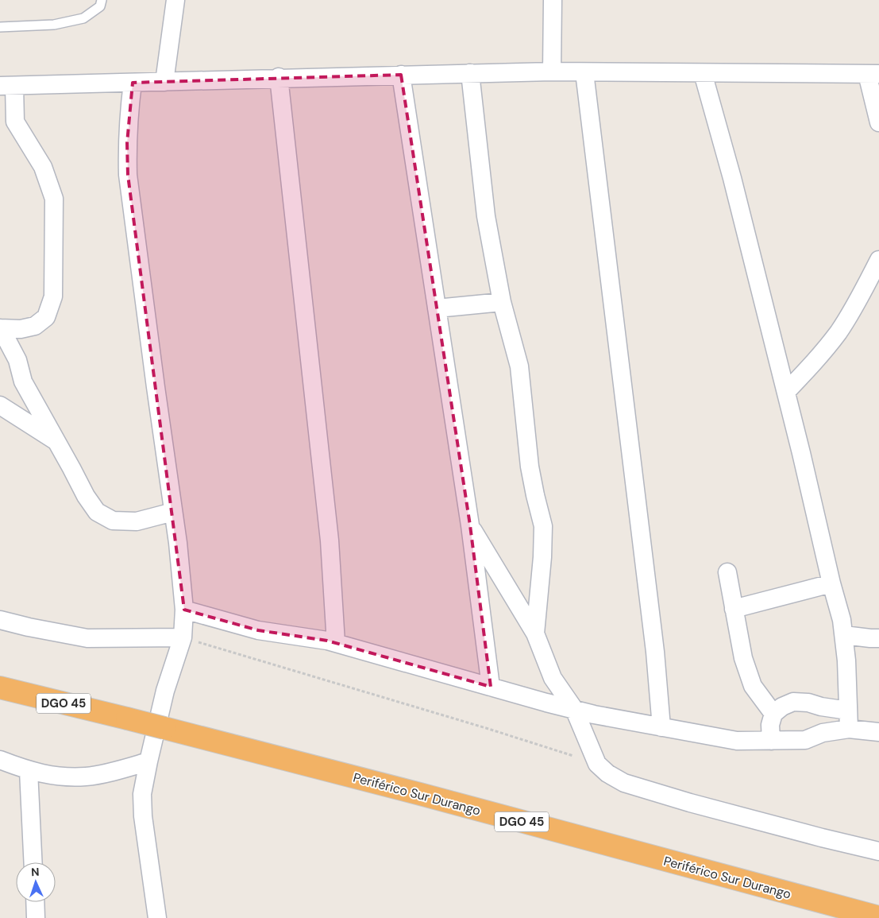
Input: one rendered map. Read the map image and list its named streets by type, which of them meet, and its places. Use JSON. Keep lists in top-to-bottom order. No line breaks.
{"streets":{"highway":["DGO 45","Periférico Sur Durango"]},"north":"top"}
